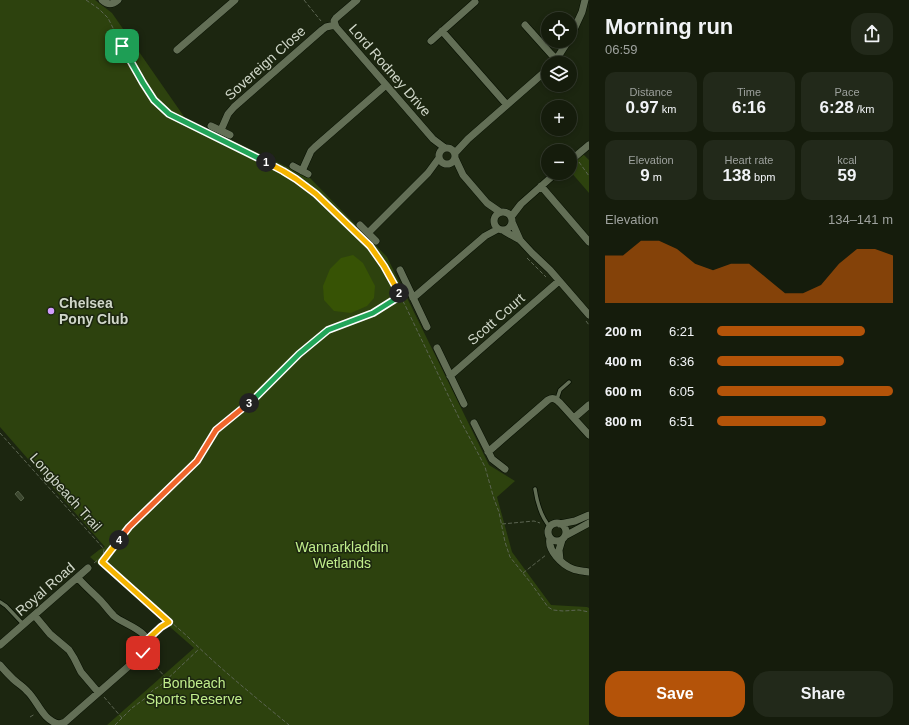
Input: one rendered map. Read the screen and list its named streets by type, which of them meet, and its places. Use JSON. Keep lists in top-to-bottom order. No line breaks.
{"streets":{"street":["Sovereign Close","Lord Rodney Drive","Scott Court","Royal Road"],"path":["Longbeach Trail"]},"crossings":[["Sovereign Close","Lord Rodney Drive"]],"parks":["Wannarkladdin Wetlands","Bonbeach Sports Reserve"],"places":["Chelsea Pony Club"],"page":{"heading":["Morning run","06:59"],"map_buttons":["+","−"],"stats":[["Distance","0.97 km"],["Time","6:16"],["Pace","6:28 /km"],["Elevation","9 m"],["Heart rate","138 bpm"],["kcal","59"]],"pins":["1","2","3","4"],"chart":["Elevation","134–141 m"],"list":[{"name":"200 m","note":"6:21"},{"name":"400 m","note":"6:36"},{"name":"600 m","note":"6:05"},{"name":"800 m","note":"6:51"}],"buttons":["Save","Share"]}}
